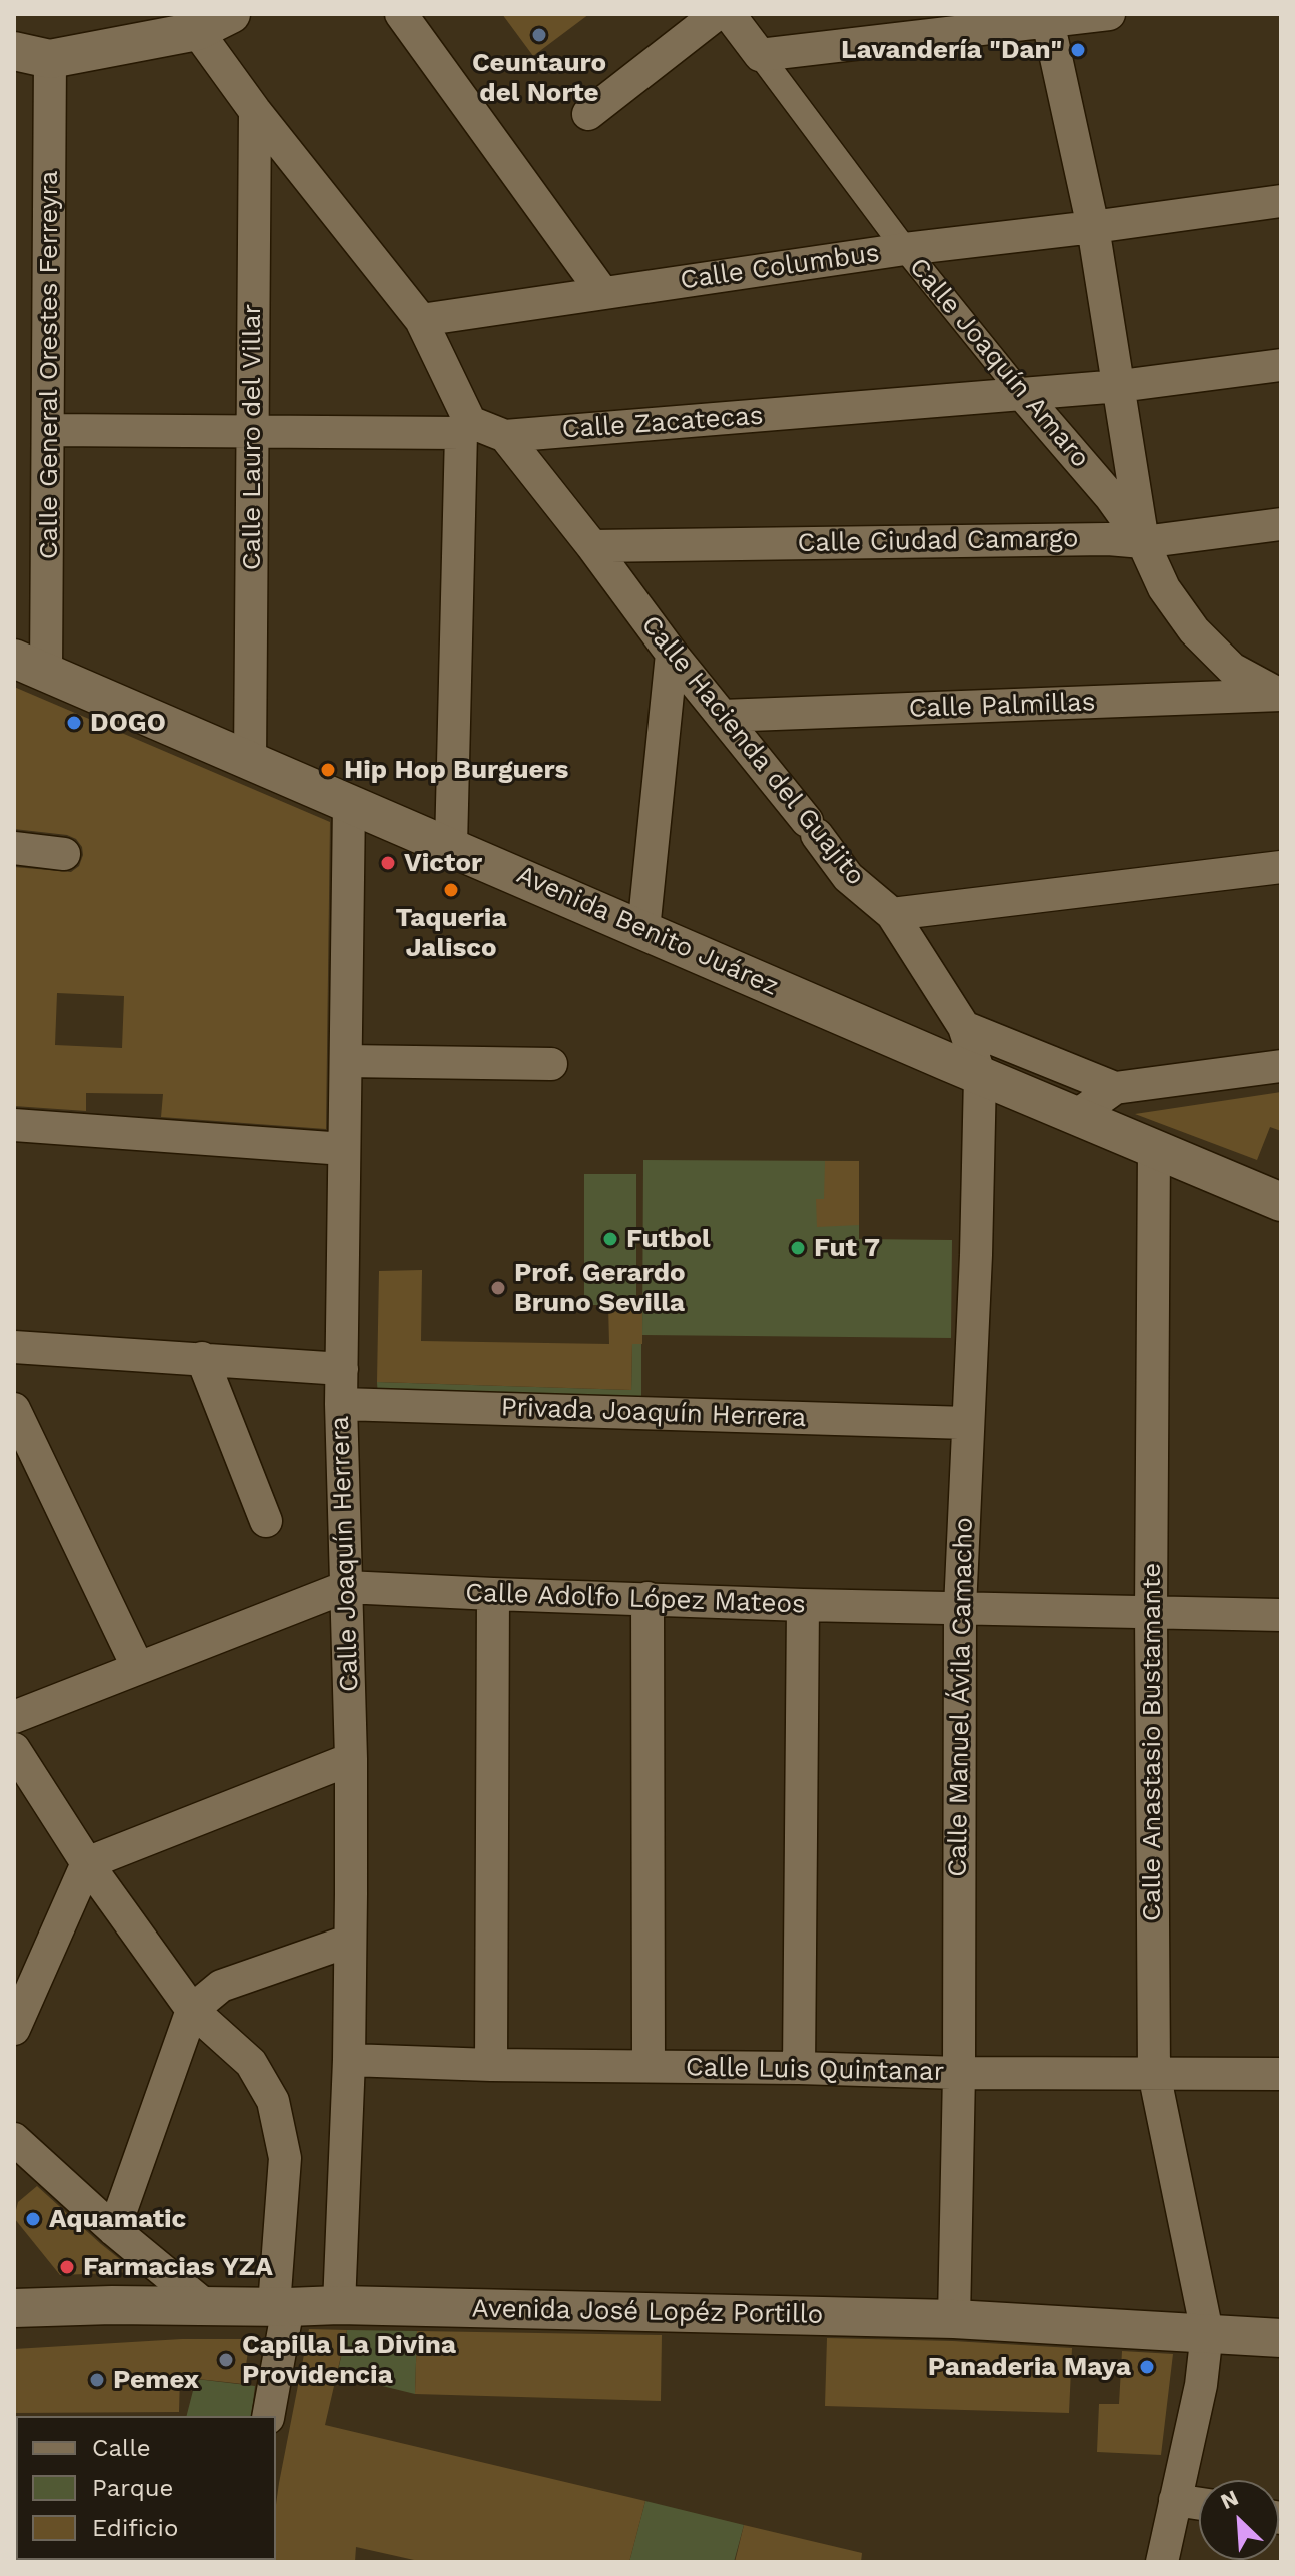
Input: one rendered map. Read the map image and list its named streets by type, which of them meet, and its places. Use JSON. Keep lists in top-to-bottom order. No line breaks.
{"streets":{"street":["Calle Columbus","Calle Joaquín Amaro","Calle General Orestes Ferreyra","Calle Zacatecas","Calle Lauro del Villar","Calle Ciudad Camargo","Calle Palmillas","Calle Hacienda del Guajito","Avenida Benito Juárez","Privada Joaquín Herrera","Calle Joaquín Herrera","Calle Adolfo López Mateos","Calle Manuel Ávila Camacho","Calle Anastasio Bustamante","Calle Luis Quintanar","Avenida José Lopéz Portillo"]},"crossings":[["Calle Columbus","Calle Joaquín Amaro"],["Calle Joaquín Amaro","Calle Zacatecas"],["Calle Joaquín Amaro","Calle Ciudad Camargo"],["Calle Joaquín Amaro","Calle Palmillas"],["Calle General Orestes Ferreyra","Calle Zacatecas"],["Calle General Orestes Ferreyra","Avenida Benito Juárez"],["Calle Zacatecas","Calle Lauro del Villar"],["Calle Zacatecas","Calle Hacienda del Guajito"],["Calle Lauro del Villar","Avenida Benito Juárez"],["Calle Ciudad Camargo","Calle Hacienda del Guajito"],["Calle Palmillas","Calle Hacienda del Guajito"],["Calle Hacienda del Guajito","Avenida Benito Juárez"],["Calle Hacienda del Guajito","Calle Manuel Ávila Camacho"],["Avenida Benito Juárez","Calle Joaquín Herrera"],["Avenida Benito Juárez","Calle Manuel Ávila Camacho"],["Avenida Benito Juárez","Calle Anastasio Bustamante"],["Privada Joaquín Herrera","Calle Joaquín Herrera"],["Privada Joaquín Herrera","Calle Manuel Ávila Camacho"],["Calle Joaquín Herrera","Calle Adolfo López Mateos"],["Calle Joaquín Herrera","Calle Luis Quintanar"],["Calle Joaquín Herrera","Avenida José Lopéz Portillo"],["Calle Adolfo López Mateos","Calle Manuel Ávila Camacho"],["Calle Adolfo López Mateos","Calle Anastasio Bustamante"],["Calle Manuel Ávila Camacho","Calle Luis Quintanar"],["Calle Manuel Ávila Camacho","Avenida José Lopéz Portillo"],["Calle Anastasio Bustamante","Calle Luis Quintanar"],["Calle Anastasio Bustamante","Avenida José Lopéz Portillo"]],"places":["Ceuntauro del Norte","Lavandería \"Dan\"","DOGO","Hip Hop Burguers","Victor","Taqueria Jalisco","Futbol","Fut 7","Prof. Gerardo Bruno Sevilla","Aquamatic","Farmacias YZA","Capilla La Divina Providencia","Panaderia Maya","Pemex"],"legend":["Calle","Parque","Edificio"],"north":"top left"}
